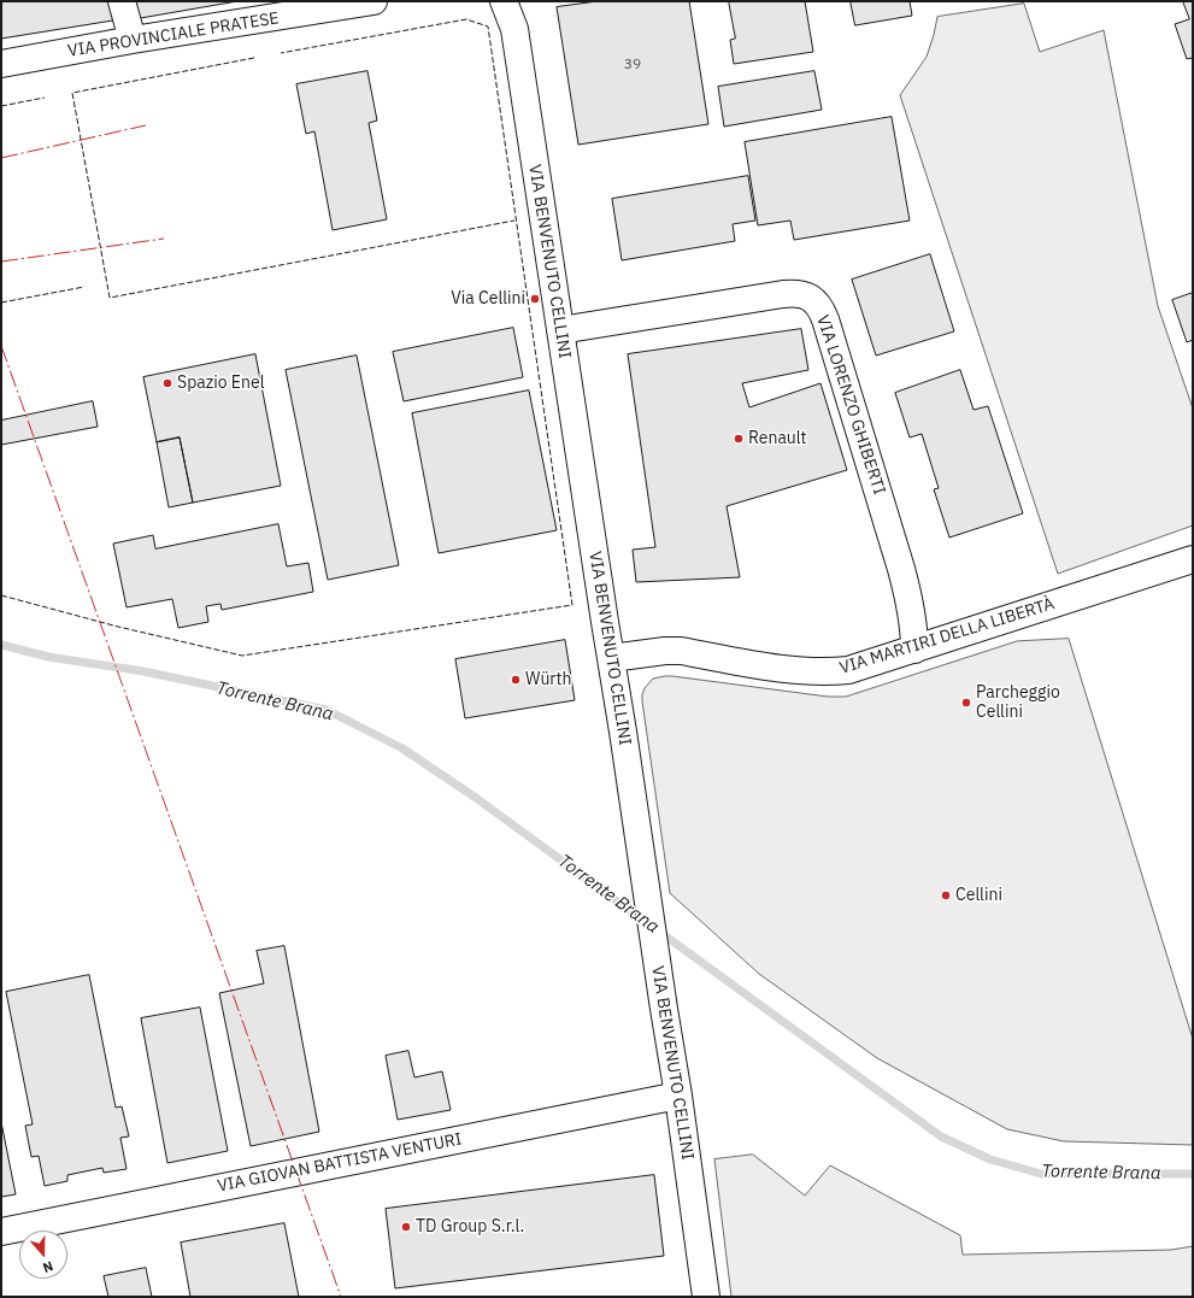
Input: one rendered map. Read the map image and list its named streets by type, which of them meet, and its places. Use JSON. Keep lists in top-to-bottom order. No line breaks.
{"streets":{"street":["VIA PROVINCIALE PRATESE","VIA BENVENUTO CELLINI","VIA LORENZO GHIBERTI","VIA MARTIRI DELLA LIBERTÀ","VIA GIOVAN BATTISTA VENTURI"]},"crossings":[["VIA BENVENUTO CELLINI","VIA LORENZO GHIBERTI"],["VIA BENVENUTO CELLINI","VIA MARTIRI DELLA LIBERTÀ"],["VIA BENVENUTO CELLINI","VIA GIOVAN BATTISTA VENTURI"],["VIA LORENZO GHIBERTI","VIA MARTIRI DELLA LIBERTÀ"]],"water":["Torrente Brana"],"places":["Via Cellini","Spazio Enel","Renault","Würth","Parcheggio Cellini","Cellini","TD Group S.r.l."],"house_numbers":["39"],"north":"bottom"}
